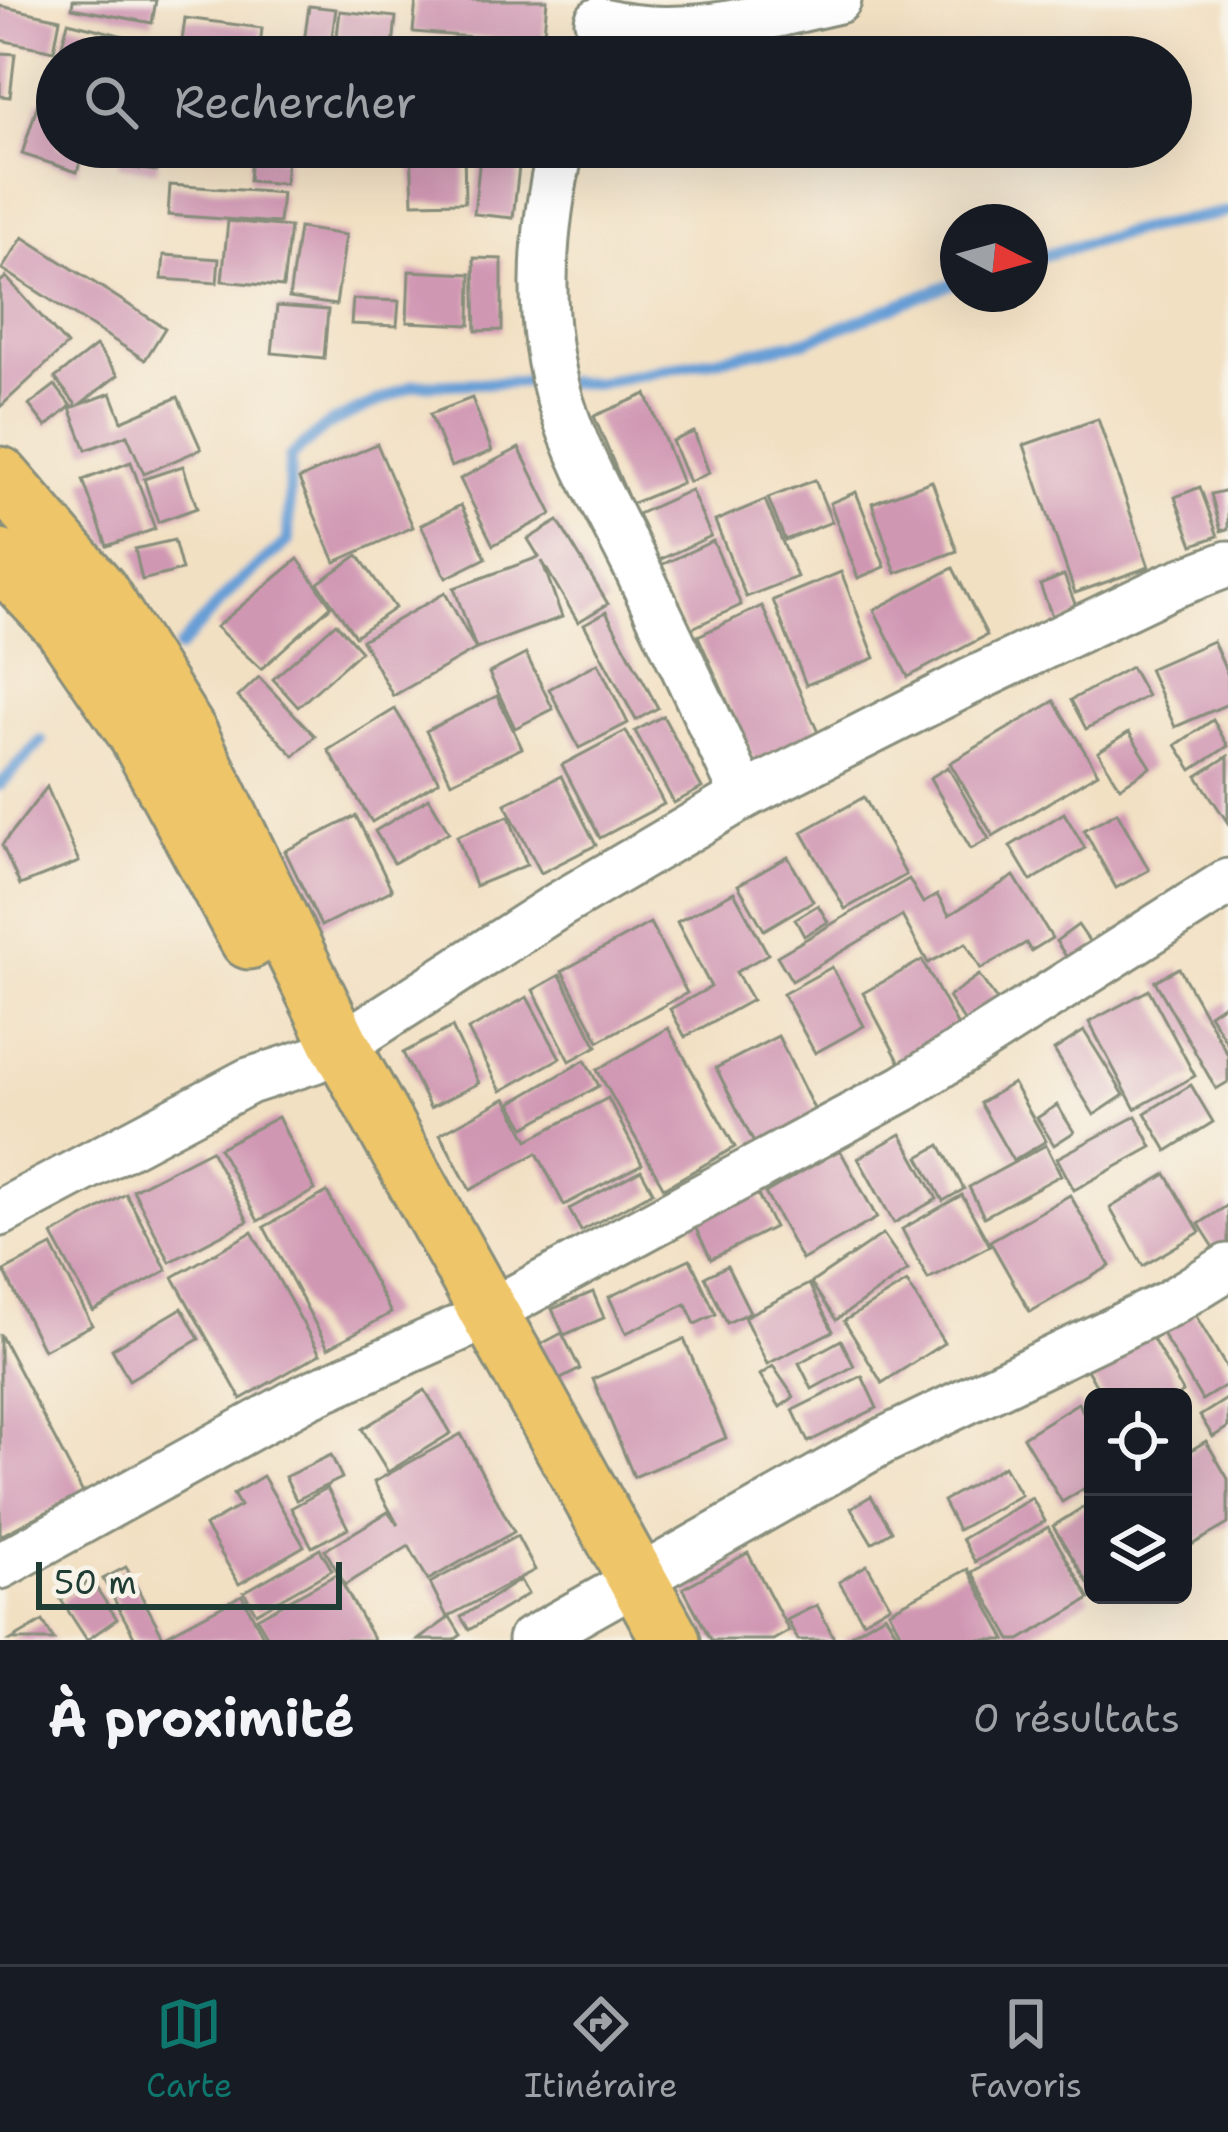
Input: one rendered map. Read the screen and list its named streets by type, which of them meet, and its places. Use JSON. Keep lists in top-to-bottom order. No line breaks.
{"scale_bar":"50 m","north":"right","page":{"search":"Rechercher","scale":"50 m","heading":["À proximité","0 résultats"],"nav":["Carte","Itinéraire","Favoris"]}}
